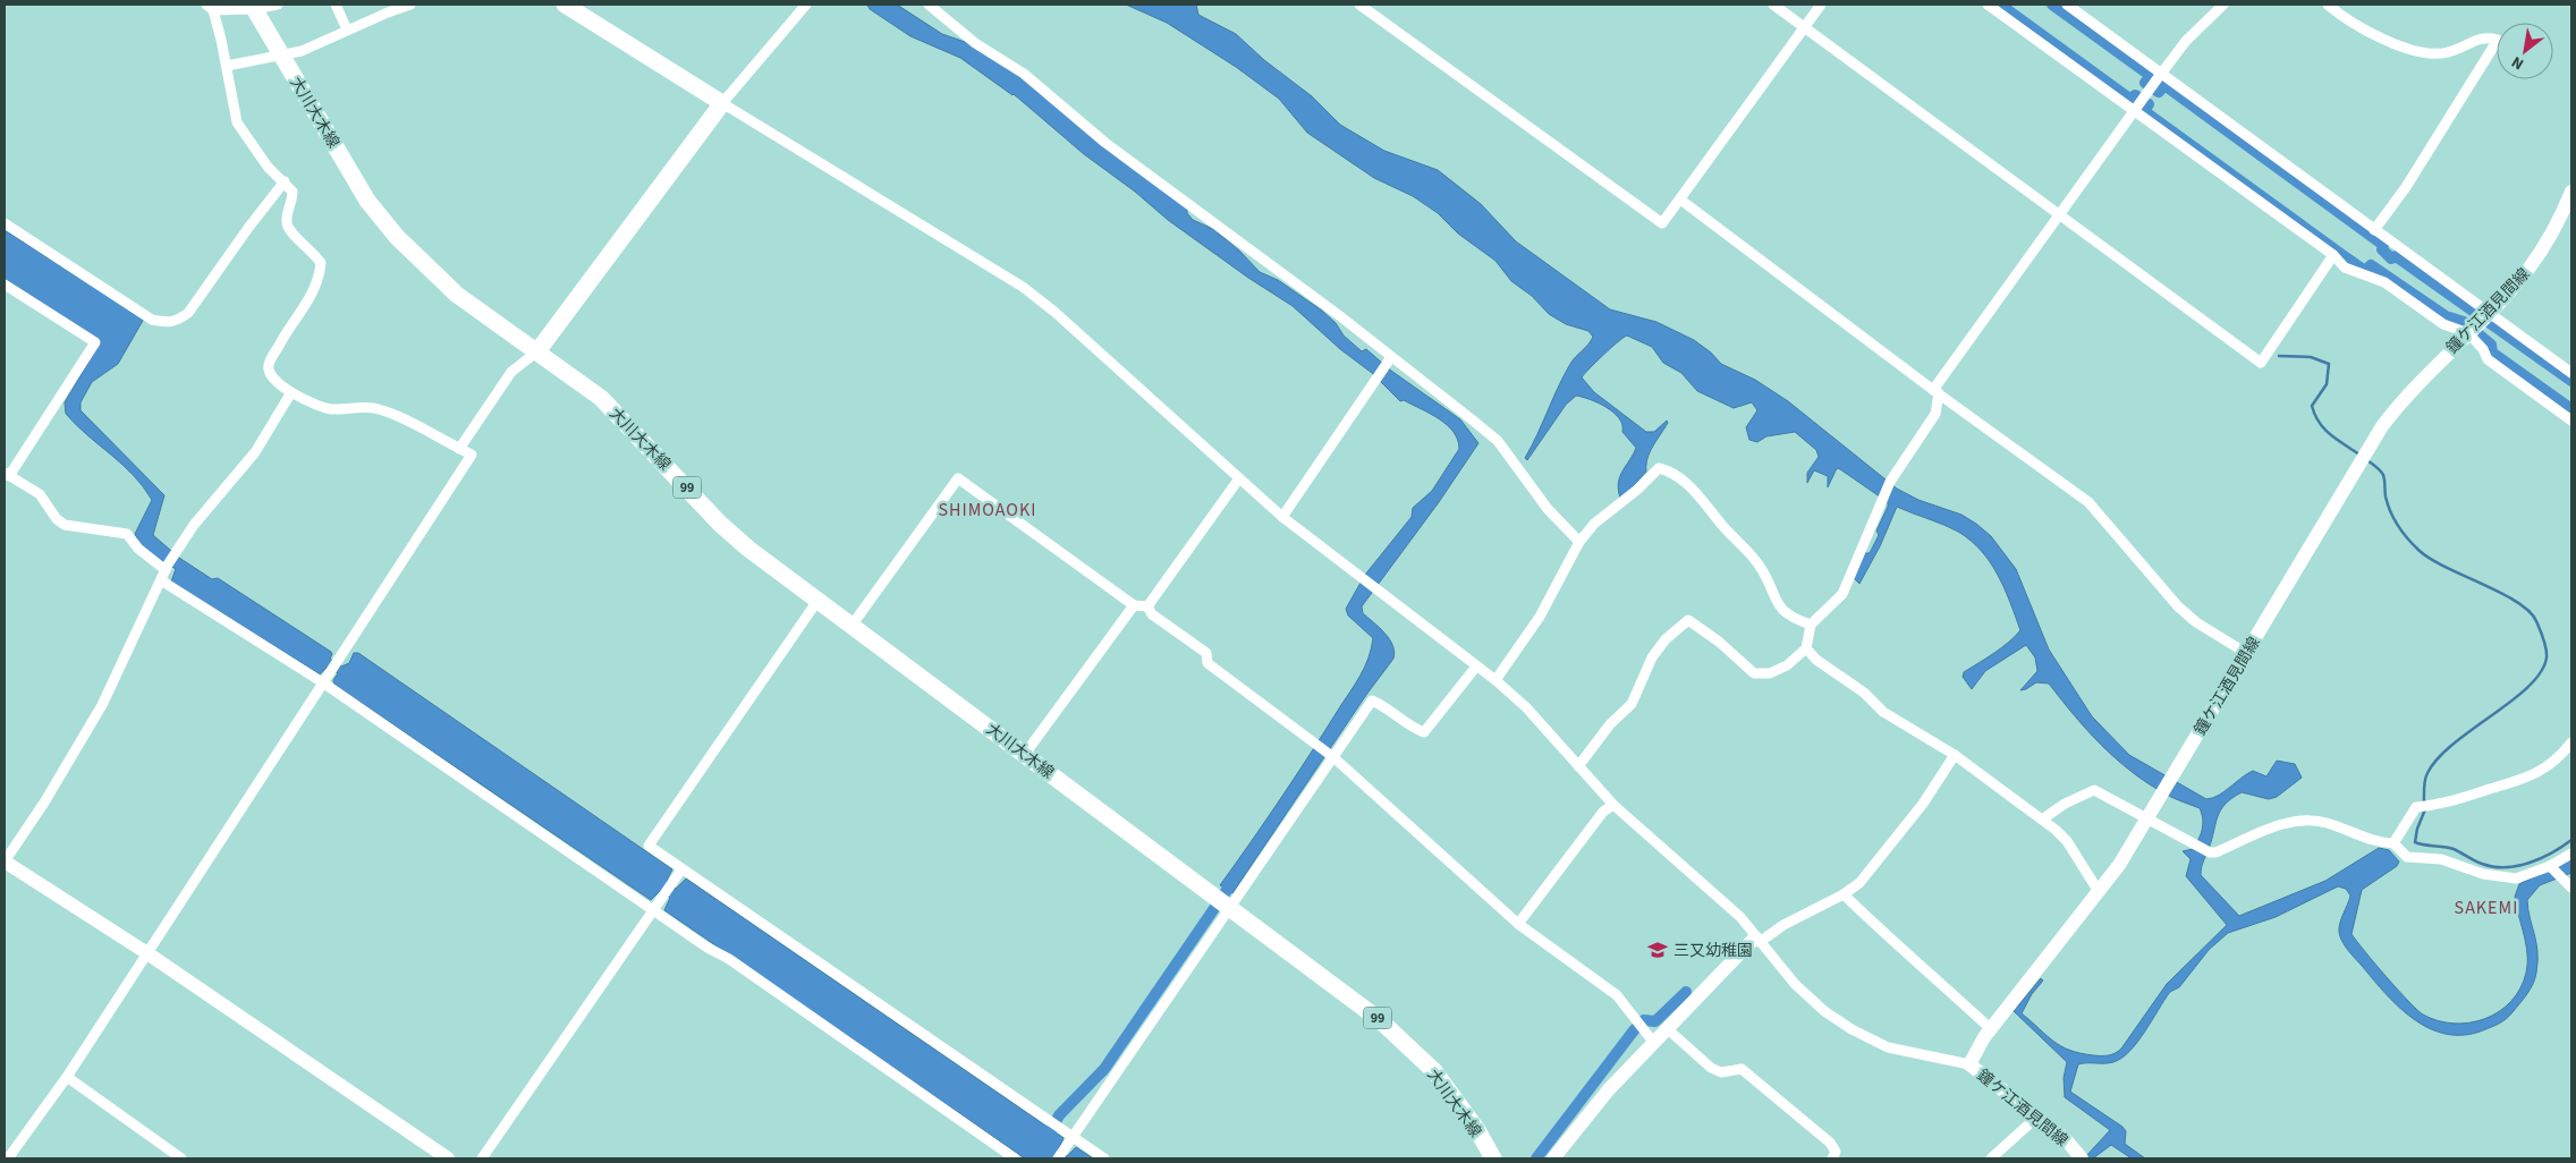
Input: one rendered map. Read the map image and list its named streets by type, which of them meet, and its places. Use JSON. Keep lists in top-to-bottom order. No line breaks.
{"streets":{"main road":["大川大木線","鐘ケ江酒見間線","99"]},"districts":["SHIMOAOKI","SAKEMI"],"places":{"school or university":["三又幼稚園"]},"north":"bottom left"}
